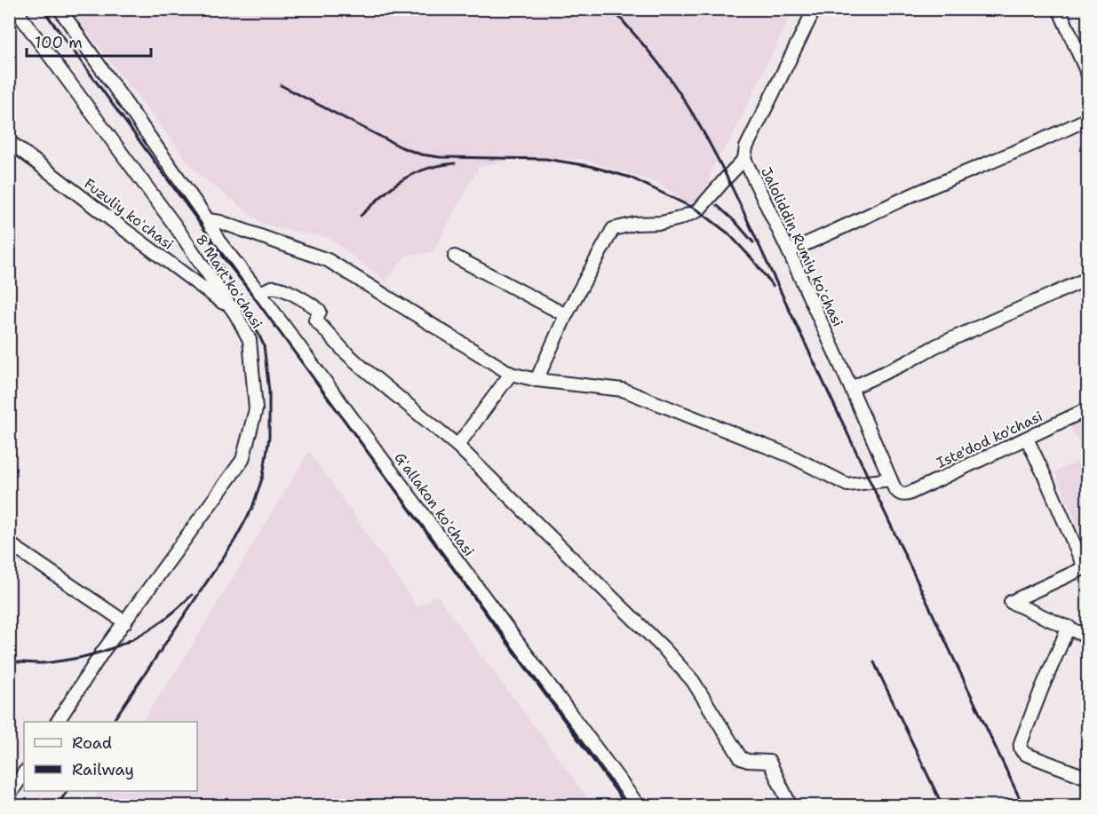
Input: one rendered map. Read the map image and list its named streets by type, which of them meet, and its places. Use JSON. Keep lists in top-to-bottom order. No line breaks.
{"streets":{"street":["Fuzuliy koʻchasi","Jaloliddin Rumiy koʻchasi","8 Mart koʻchasi","Iste'dod ko'chasi","Gʻallakon koʻchasi"]},"crossings":[["Fuzuliy koʻchasi","8 Mart koʻchasi"],["Jaloliddin Rumiy koʻchasi","Iste'dod ko'chasi"]],"legend":["Road","Railway"],"scale_bar":"100 m"}
